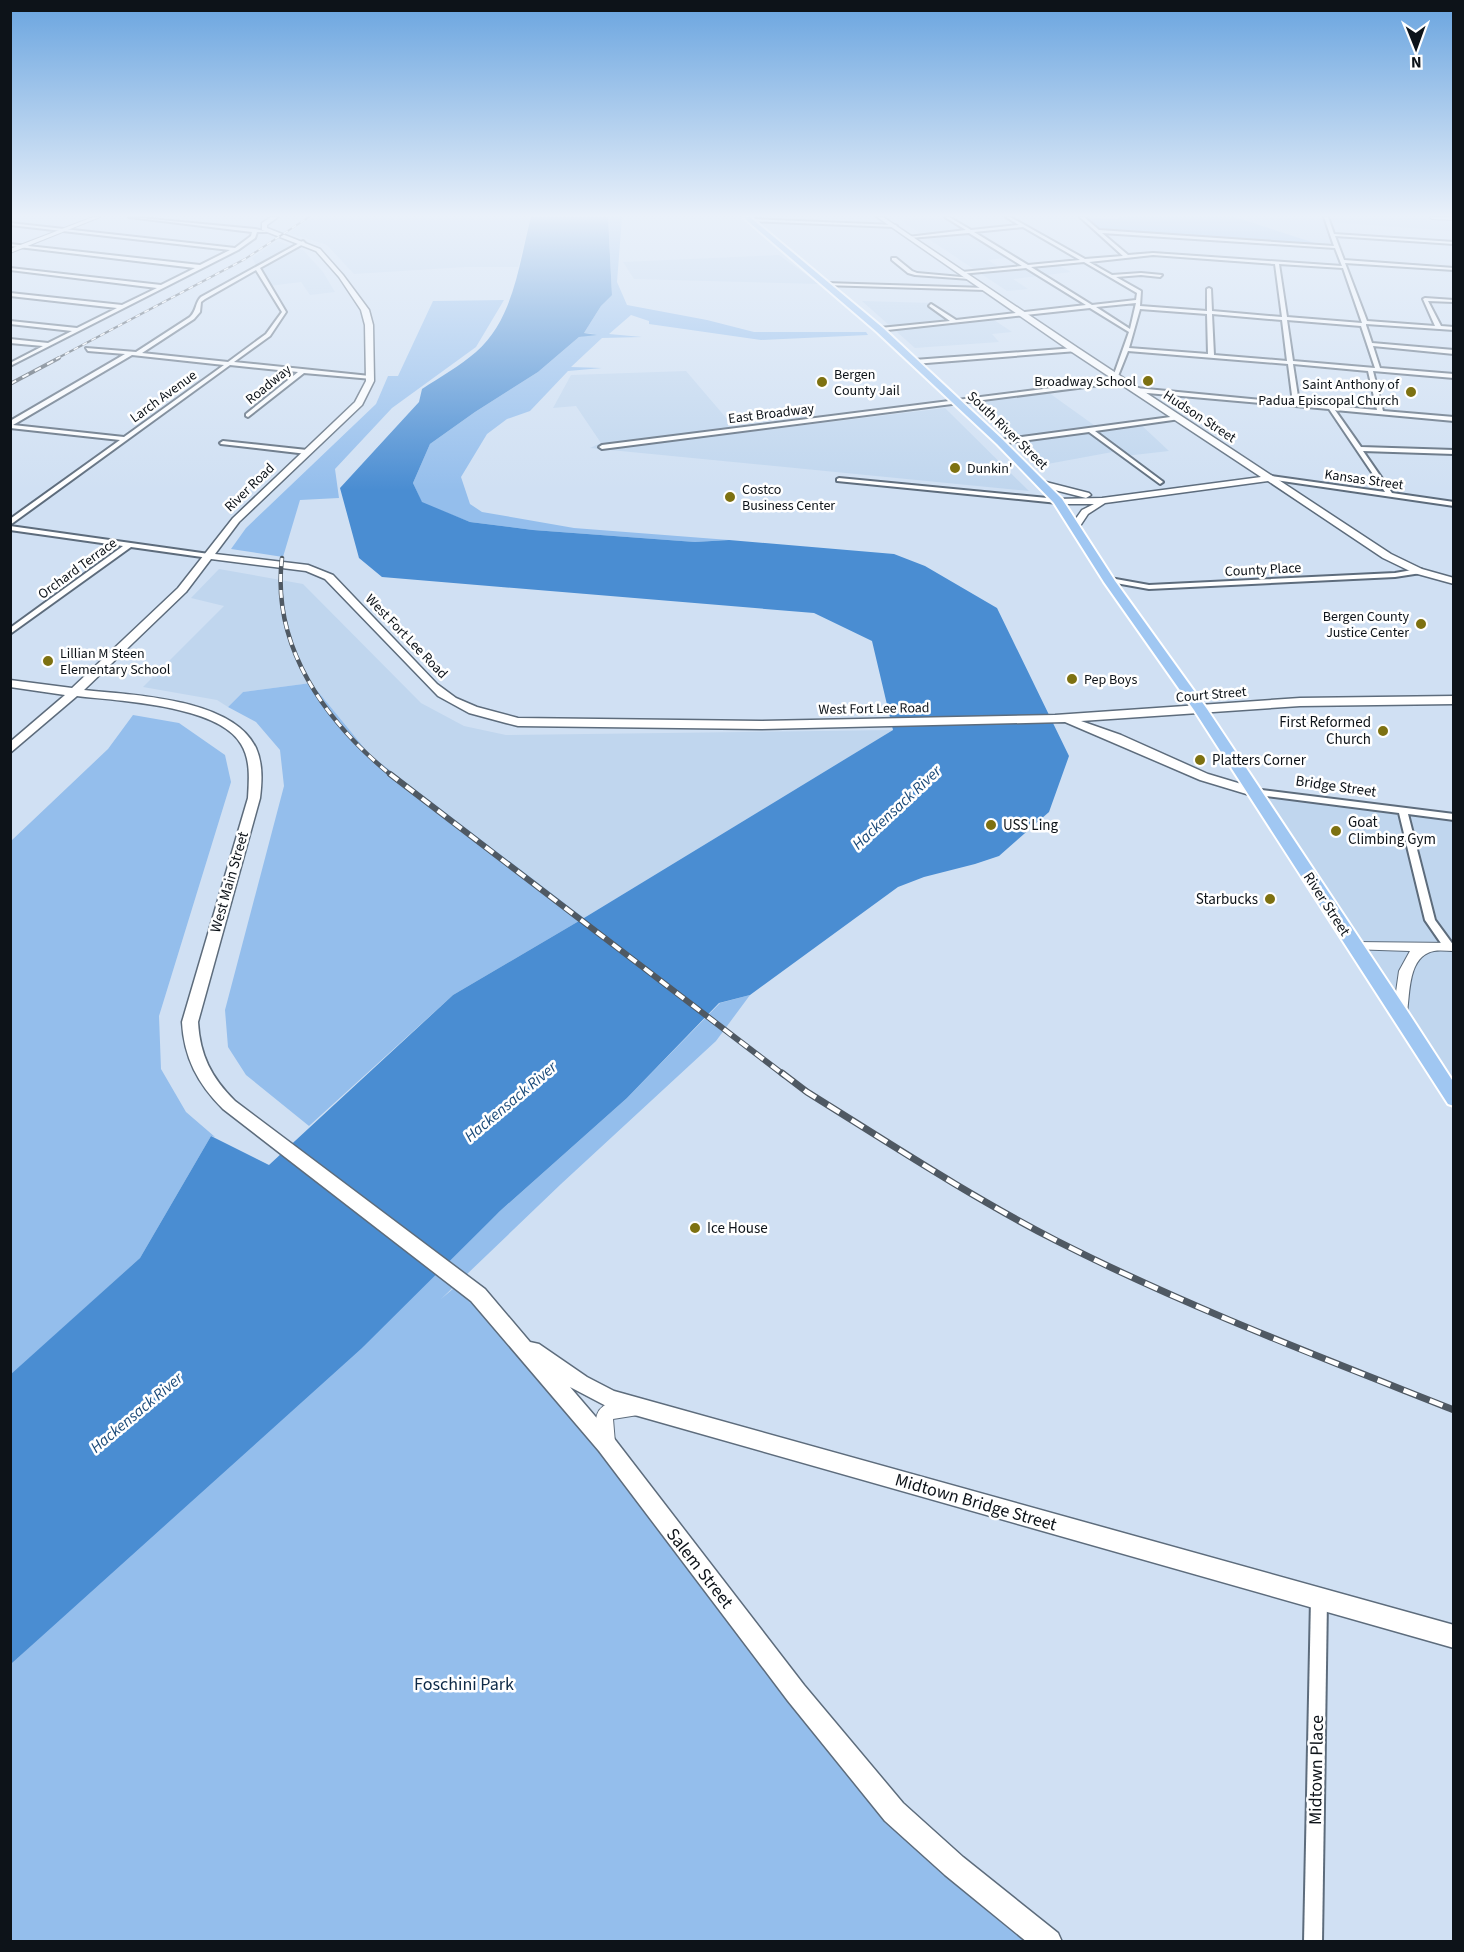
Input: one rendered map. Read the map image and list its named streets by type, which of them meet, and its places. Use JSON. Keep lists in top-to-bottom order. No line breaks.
{"streets":{"main road":["Hudson Street","South River Street","River Road","West Fort Lee Road","Court Street","Bridge Street","West Main Street","River Street","Midtown Bridge Street","Salem Street"],"street":["Roadway","Larch Avenue","East Broadway","Kansas Street","Orchard Terrace","County Place","Midtown Place"]},"crossings":[["East Broadway","Hudson Street"],["East Broadway","South River Street"],["Hudson Street","Kansas Street"],["Hudson Street","County Place"],["South River Street","County Place"],["South River Street","Court Street"],["South River Street","River Street"],["River Road","West Fort Lee Road"],["River Road","West Main Street"],["Orchard Terrace","West Fort Lee Road"],["West Fort Lee Road","Court Street"],["Court Street","Bridge Street"],["Court Street","River Street"],["Bridge Street","River Street"],["West Main Street","Salem Street"],["Midtown Bridge Street","Salem Street"],["Midtown Bridge Street","Midtown Place"]],"water":["Hackensack River"],"parks":["Foschini Park"],"places":["Broadway School","Bergen County Jail","Saint Anthony of Padua Episcopal Church","Dunkin'","Costco Business Center","Bergen County Justice Center","Lillian M Steen Elementary School","Pep Boys","First Reformed Church","Platters Corner","USS Ling","Goat Climbing Gym","Starbucks","Ice House"],"north":"bottom"}
